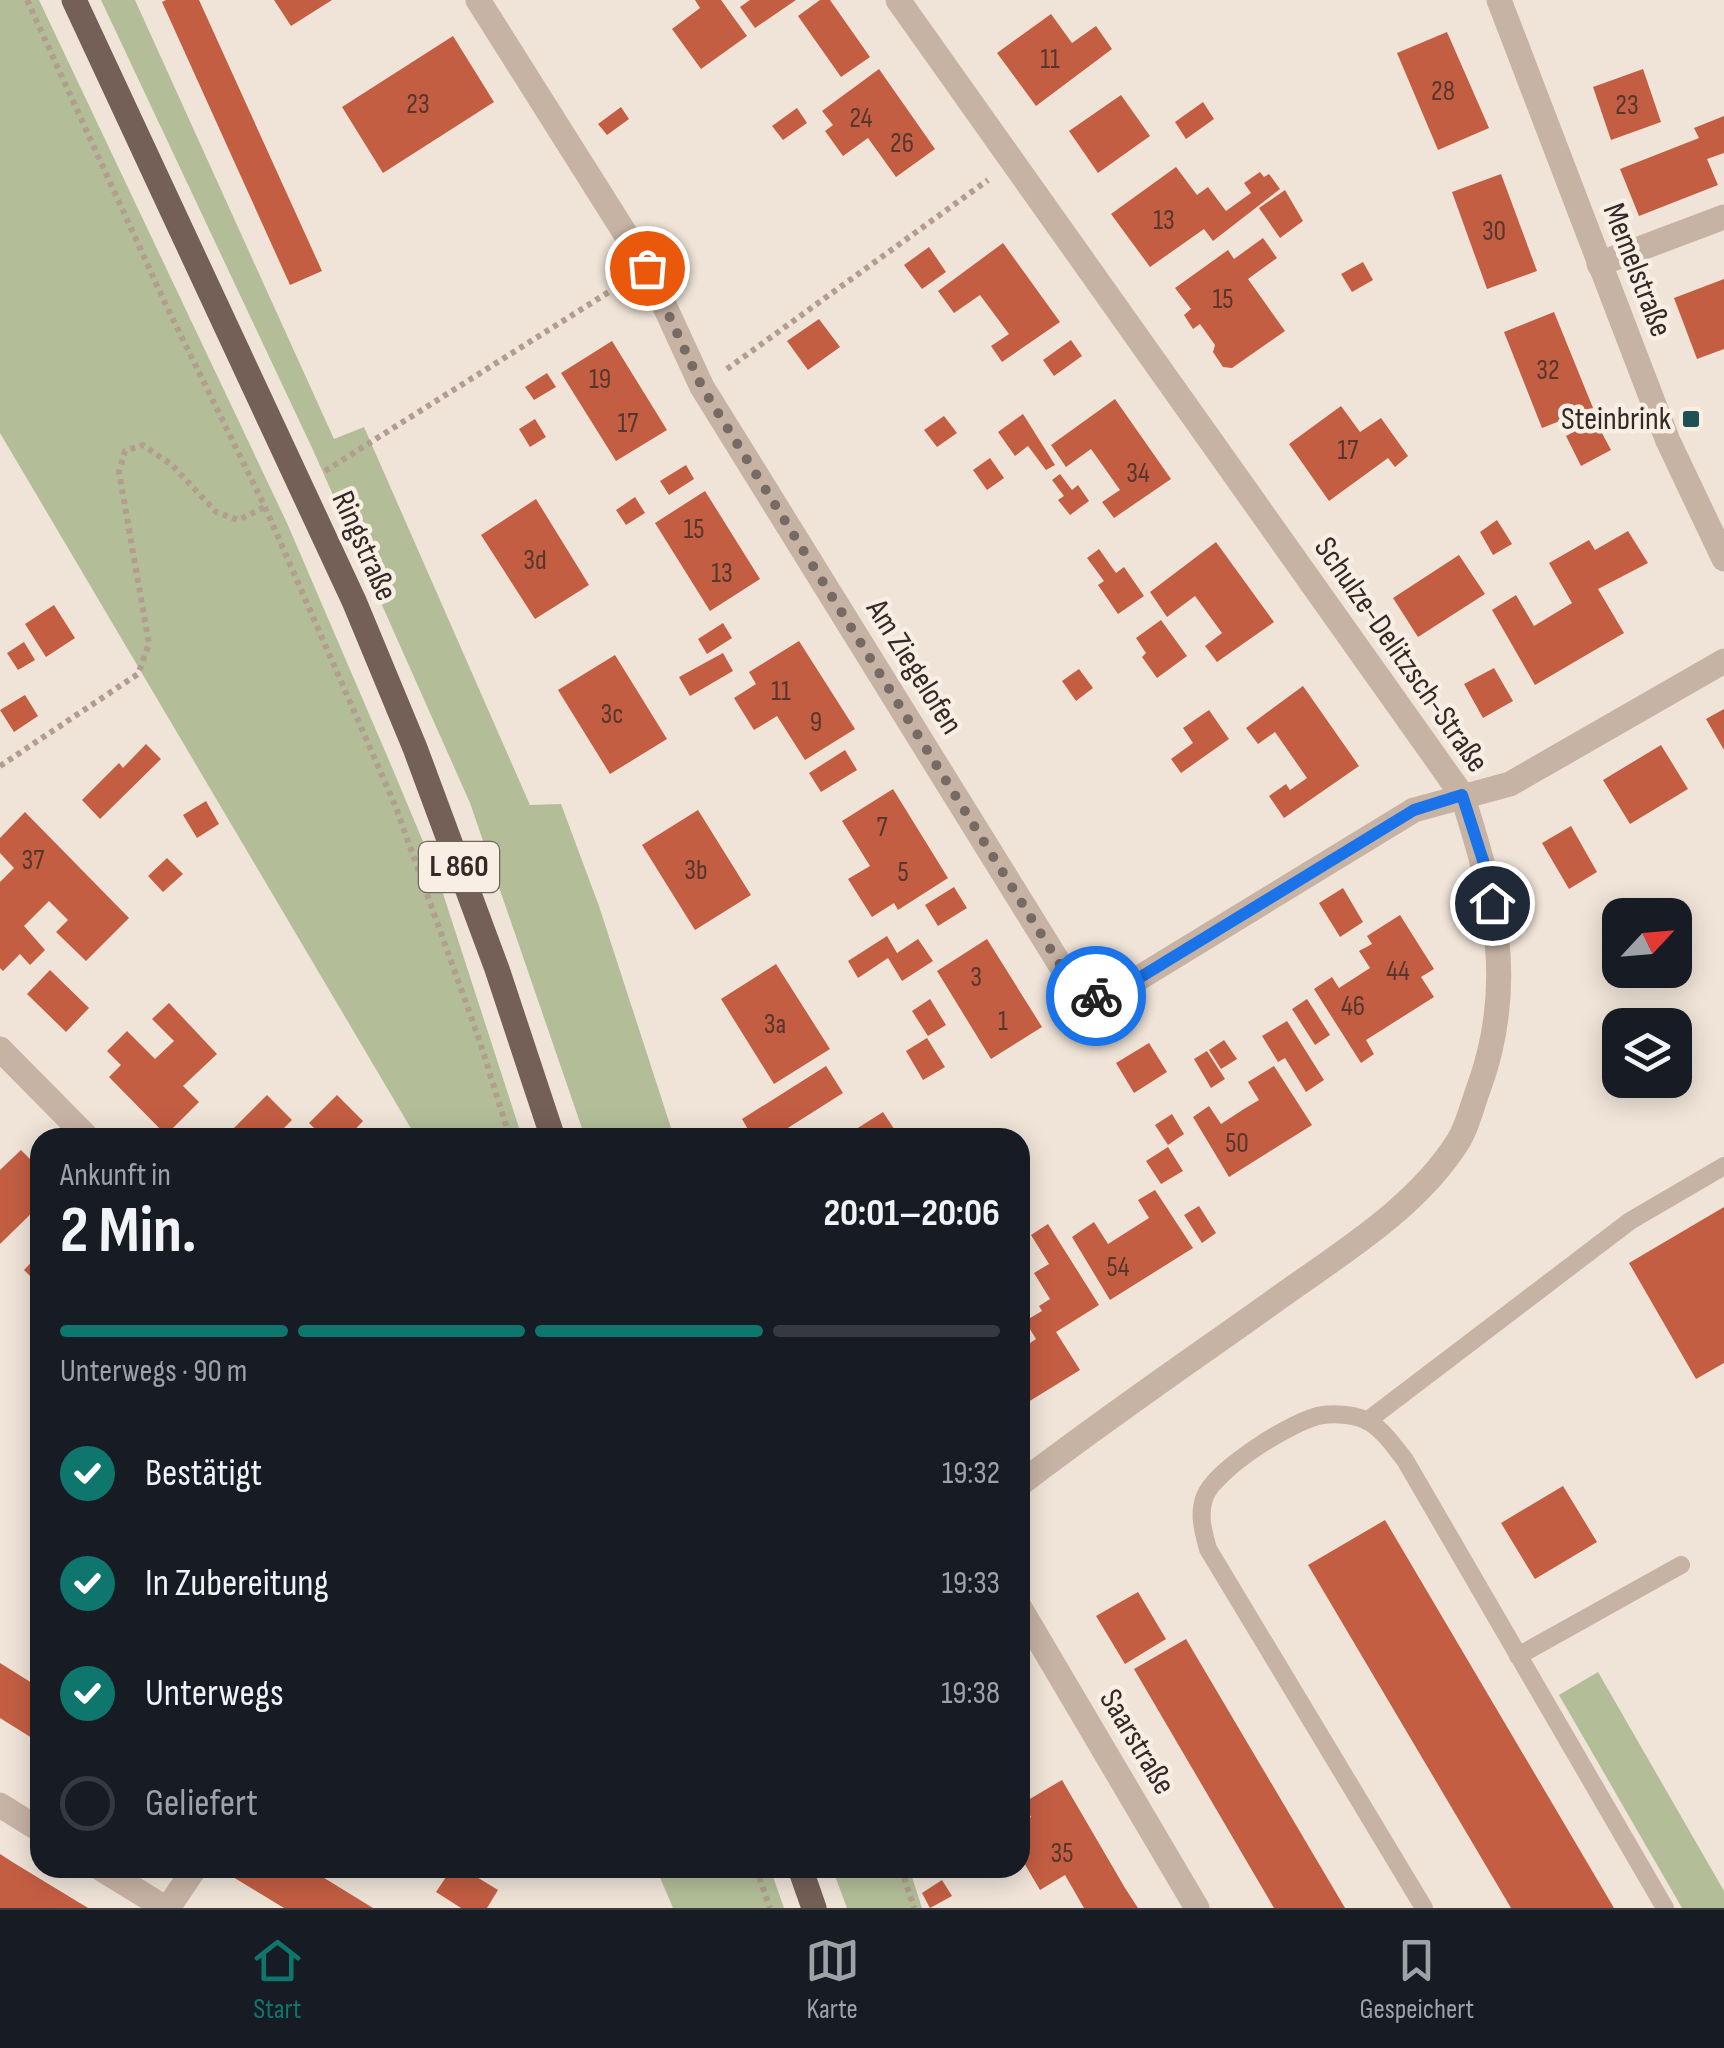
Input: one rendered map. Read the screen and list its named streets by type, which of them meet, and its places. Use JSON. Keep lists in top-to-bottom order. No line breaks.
{"streets":{"main road":["Ringstraße","L 860"],"street":["Memelstraße","Schulze-Delitzsch-Straße","Am Ziegelofen","Saarstraße"]},"crossings":[["Schulze-Delitzsch-Straße","Am Ziegelofen"]],"places":{"transit":["Steinbrink"]},"house_numbers":["11","28","23","23","24","26","13","30","15","32","19","17","17","34","15","3d","13","11","3c","9","7","37","3b","5","44","3","46","1","3a","50","54","35"],"north":"top right","page":{"heading":["2 Min.","Ankunft in","20:01–20:06"],"bar":"Unterwegs · 90 m","list":[["Bestätigt","19:32"],["In Zubereitung","19:33"],["Unterwegs","19:38"],"Geliefert"],"tabs":["Start","Karte","Gespeichert"]}}
